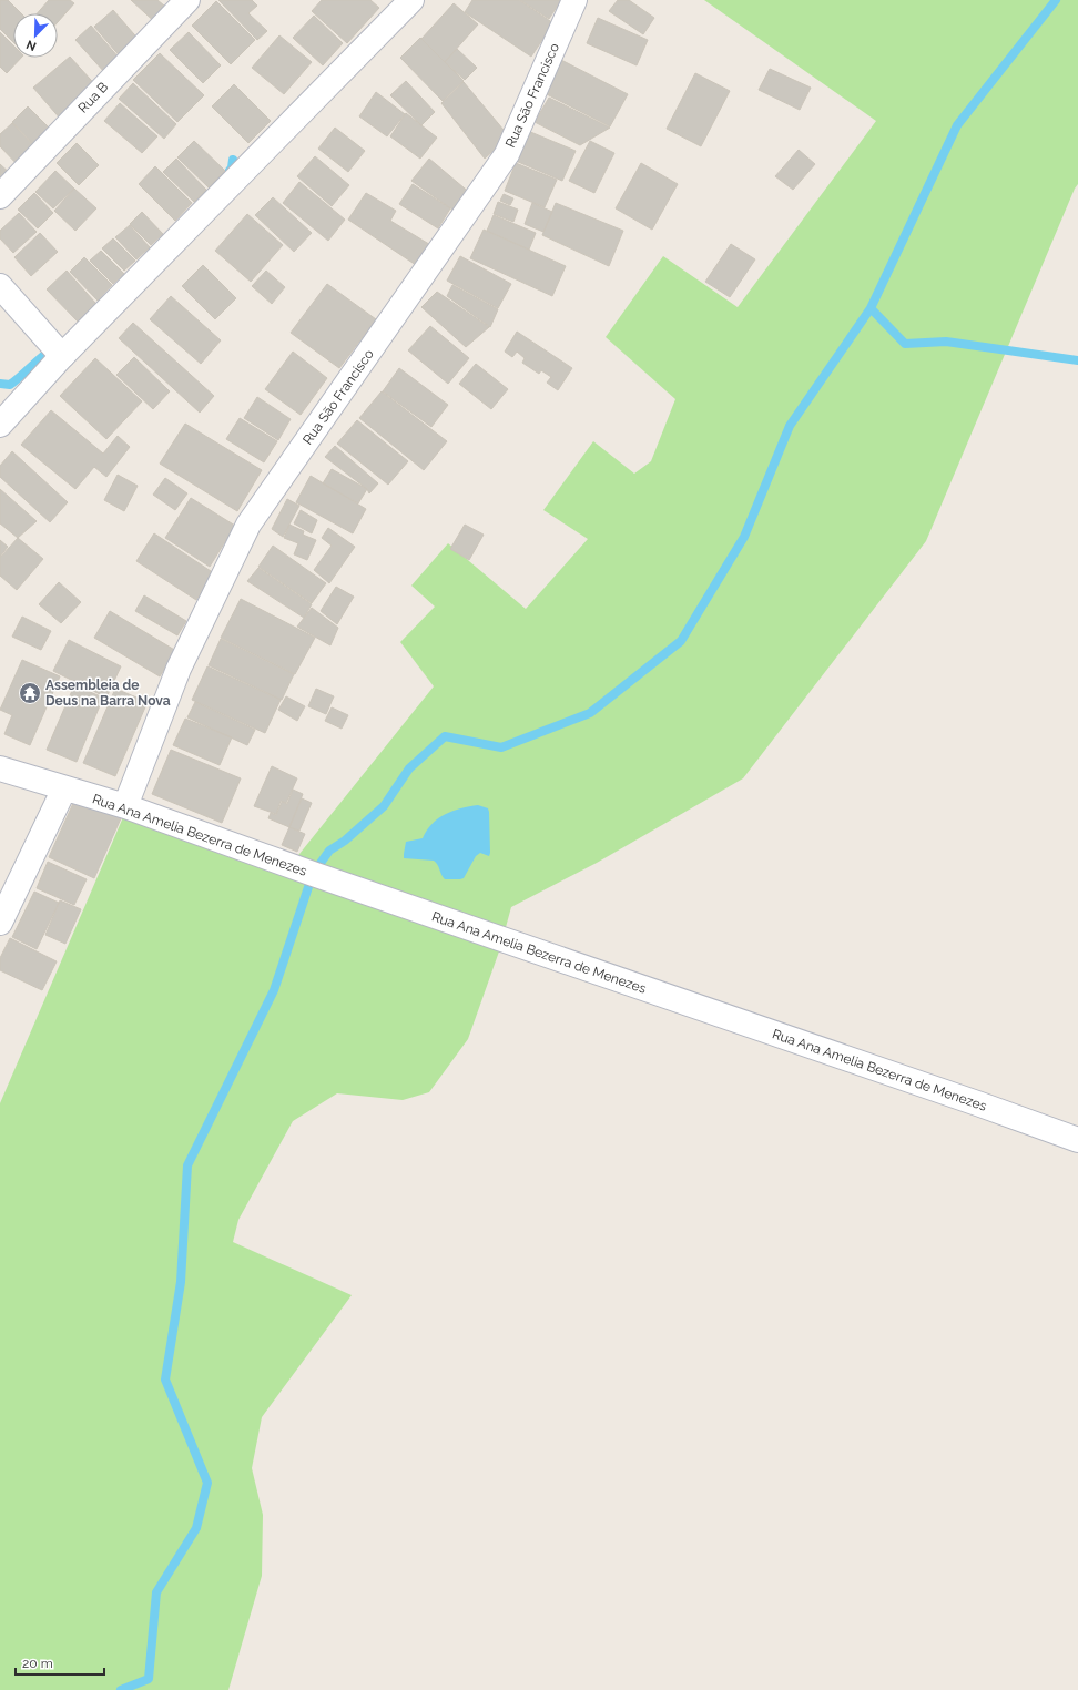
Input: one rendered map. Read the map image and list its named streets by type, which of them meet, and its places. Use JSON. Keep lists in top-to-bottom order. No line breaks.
{"streets":{"street":["Rua São Francisco","Rua B","Rua Ana Amelia Bezerra de Menezes"]},"crossings":[["Rua São Francisco","Rua Ana Amelia Bezerra de Menezes"]],"places":{"temple":["Assembleia de Deus na Barra Nova"]},"scale_bar":"20 m","north":"bottom left"}
